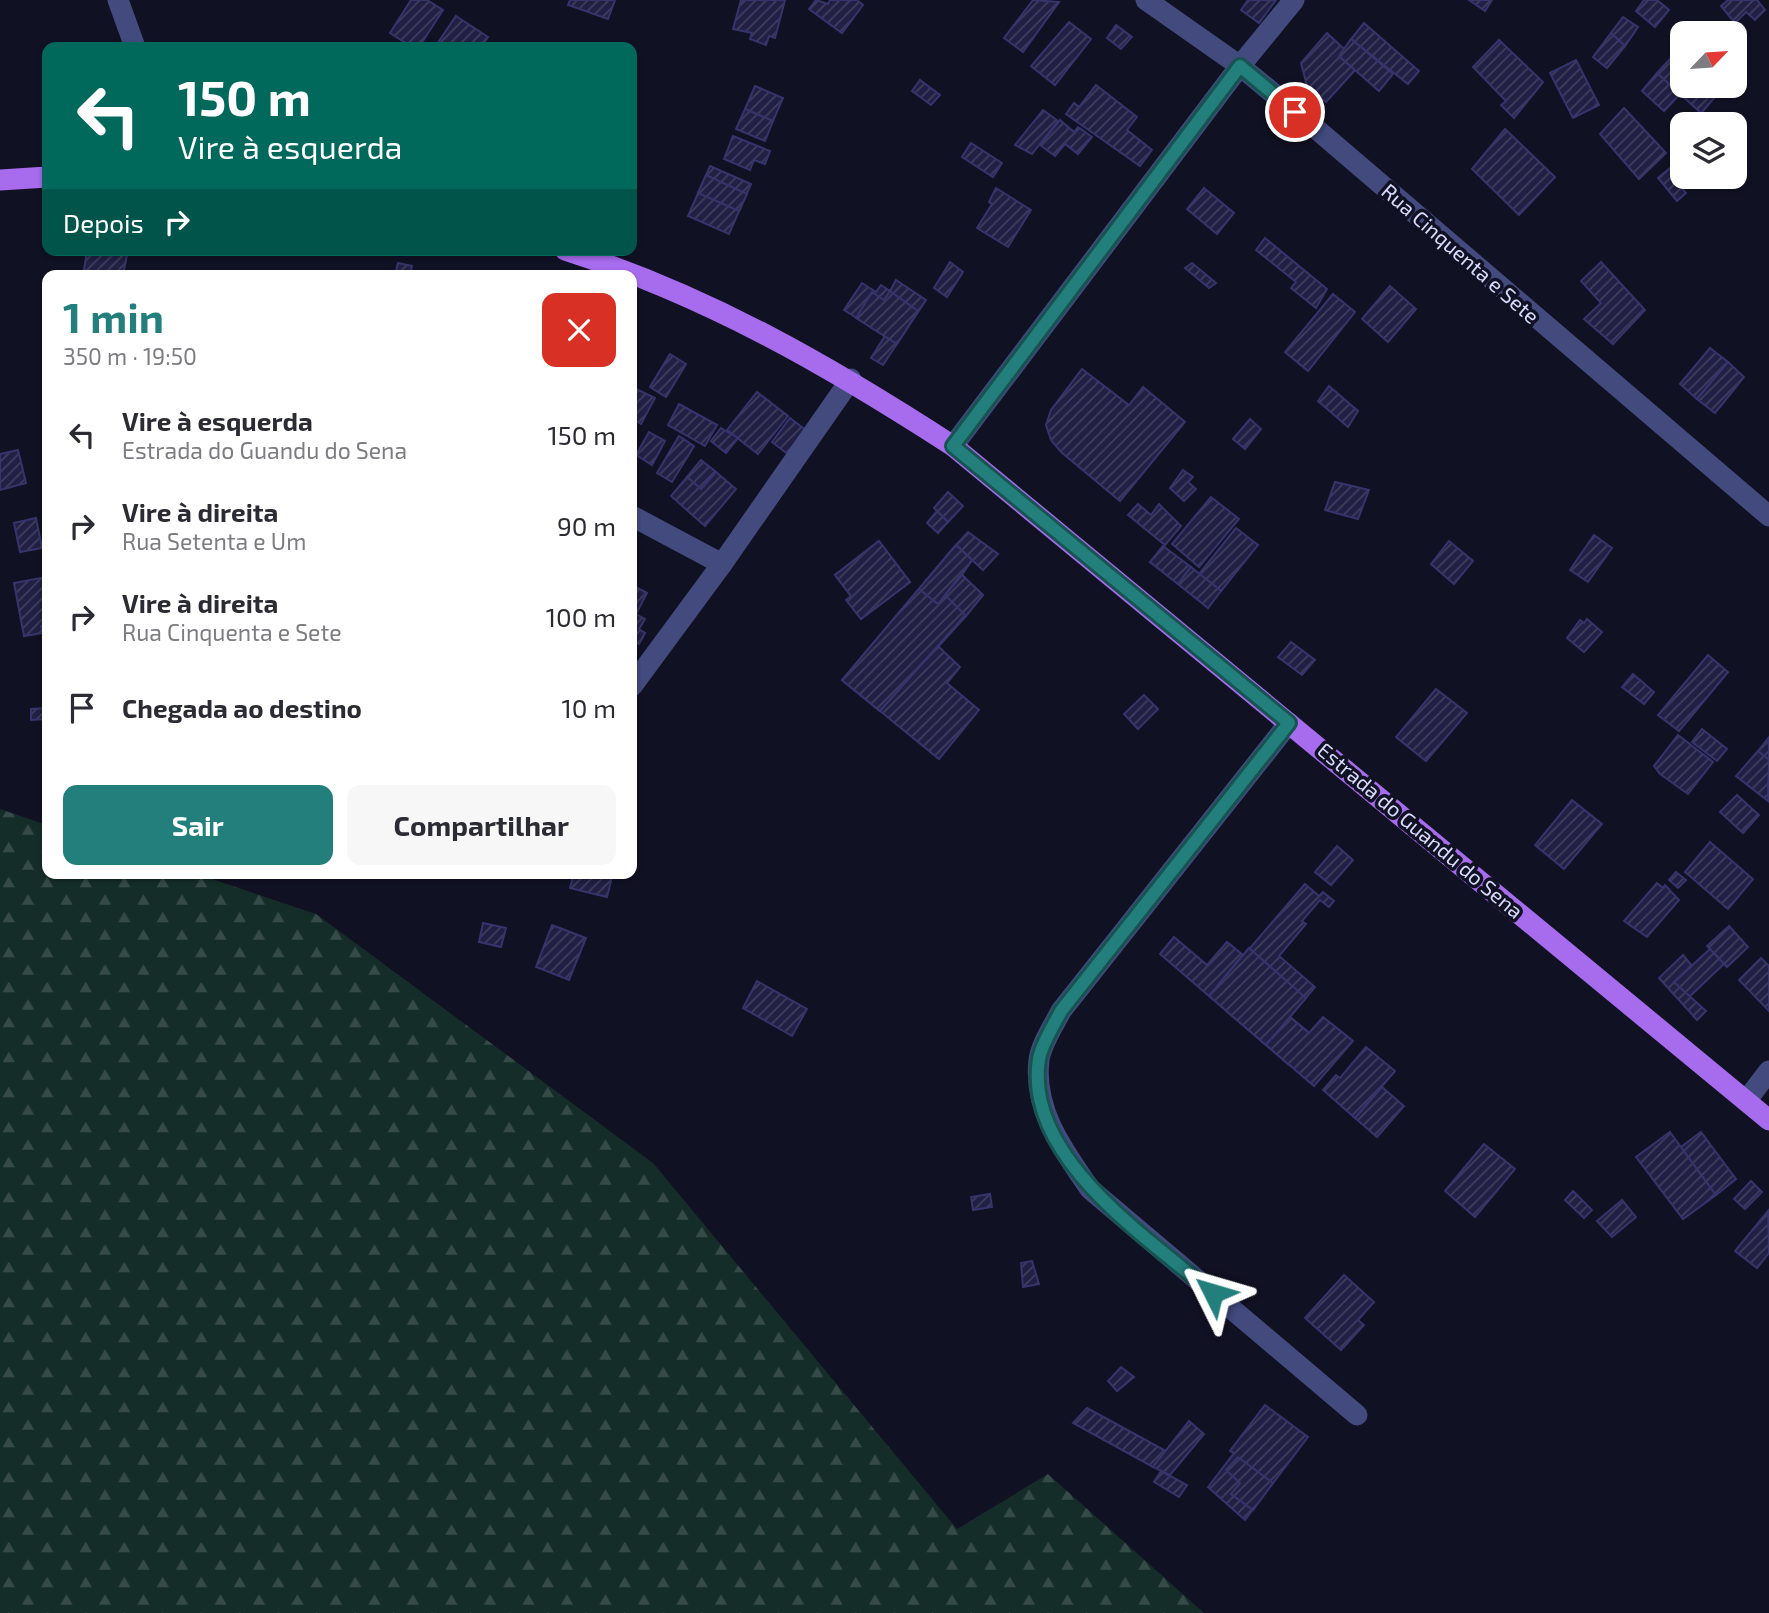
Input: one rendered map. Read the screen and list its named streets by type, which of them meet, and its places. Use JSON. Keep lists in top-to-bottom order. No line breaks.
{"streets":{"main road":["Estrada do Guandu do Sena"],"street":["Rua Cinquenta e Sete"]},"north":"top right","page":{"turn":["150 m","Vire à esquerda"],"then":"Depois","heading":["1 min","350 m · 19:50"],"list":[{"name":"Vire à esquerda","note":"Estrada do Guandu do Sena","value":"150 m"},{"name":"Vire à direita","note":"Rua Setenta e Um","value":"90 m"},{"name":"Vire à direita","note":"Rua Cinquenta e Sete","value":"100 m"},{"name":"Chegada ao destino","value":"10 m"}],"buttons":["Sair","Compartilhar"]}}
